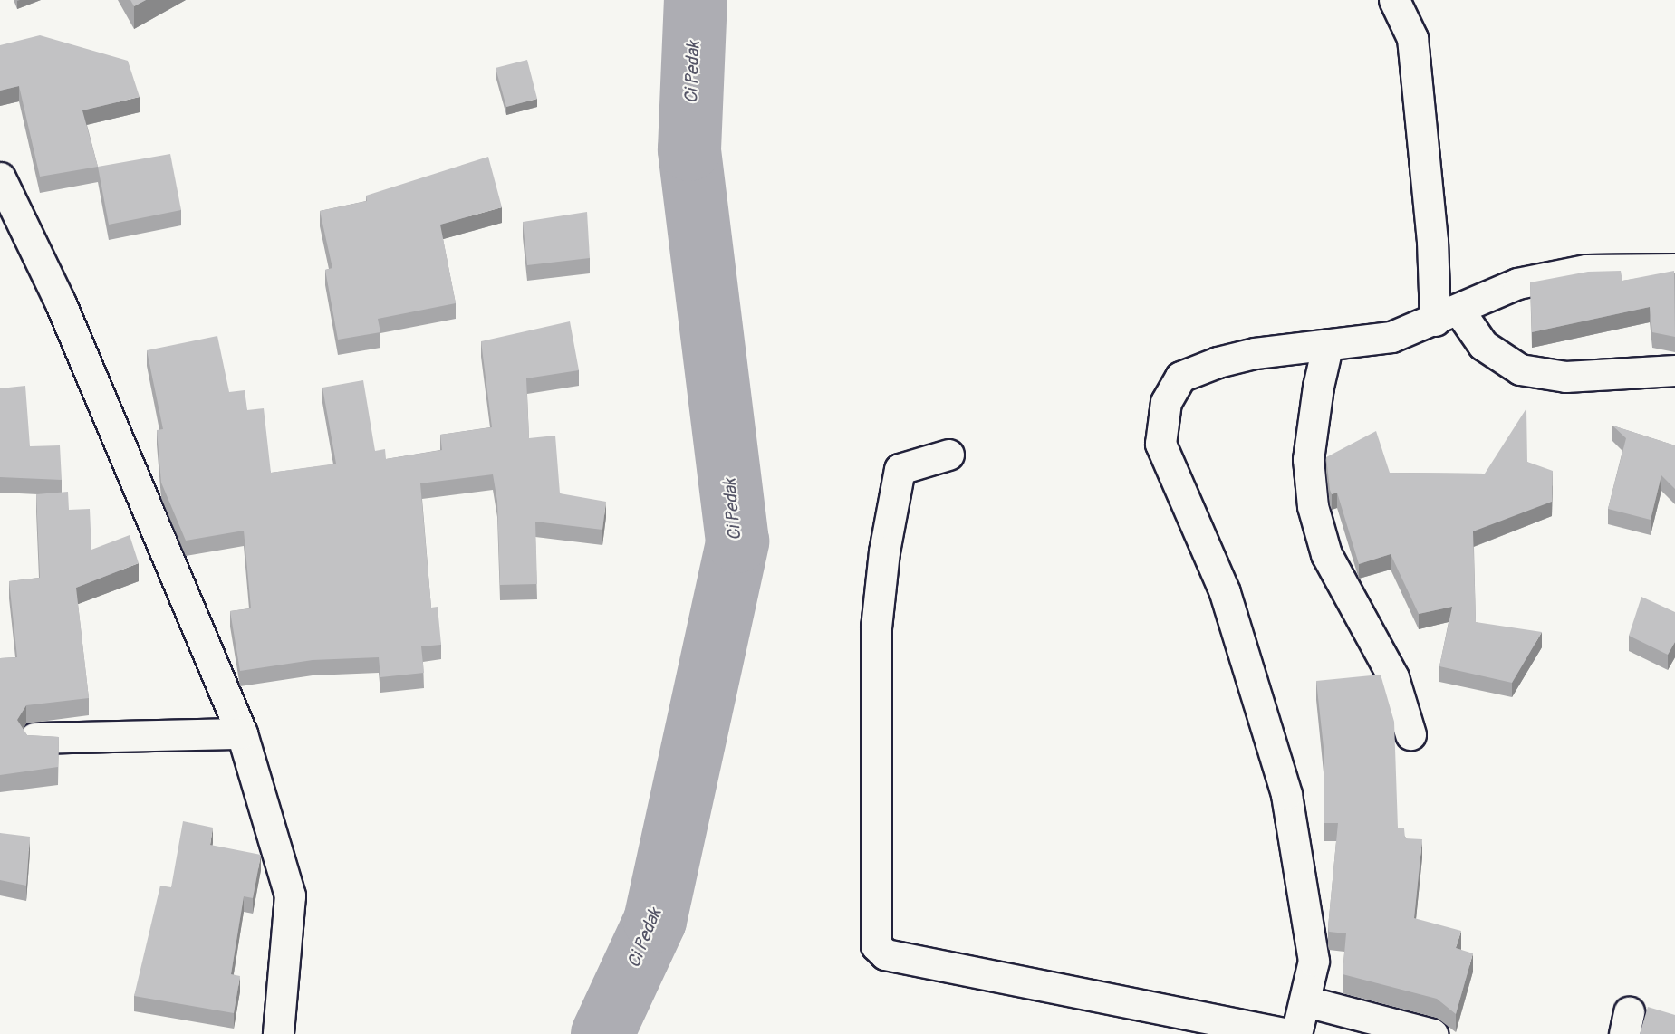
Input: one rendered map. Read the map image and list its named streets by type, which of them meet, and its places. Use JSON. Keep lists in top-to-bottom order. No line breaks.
{"water":["Ci Pedak"]}
